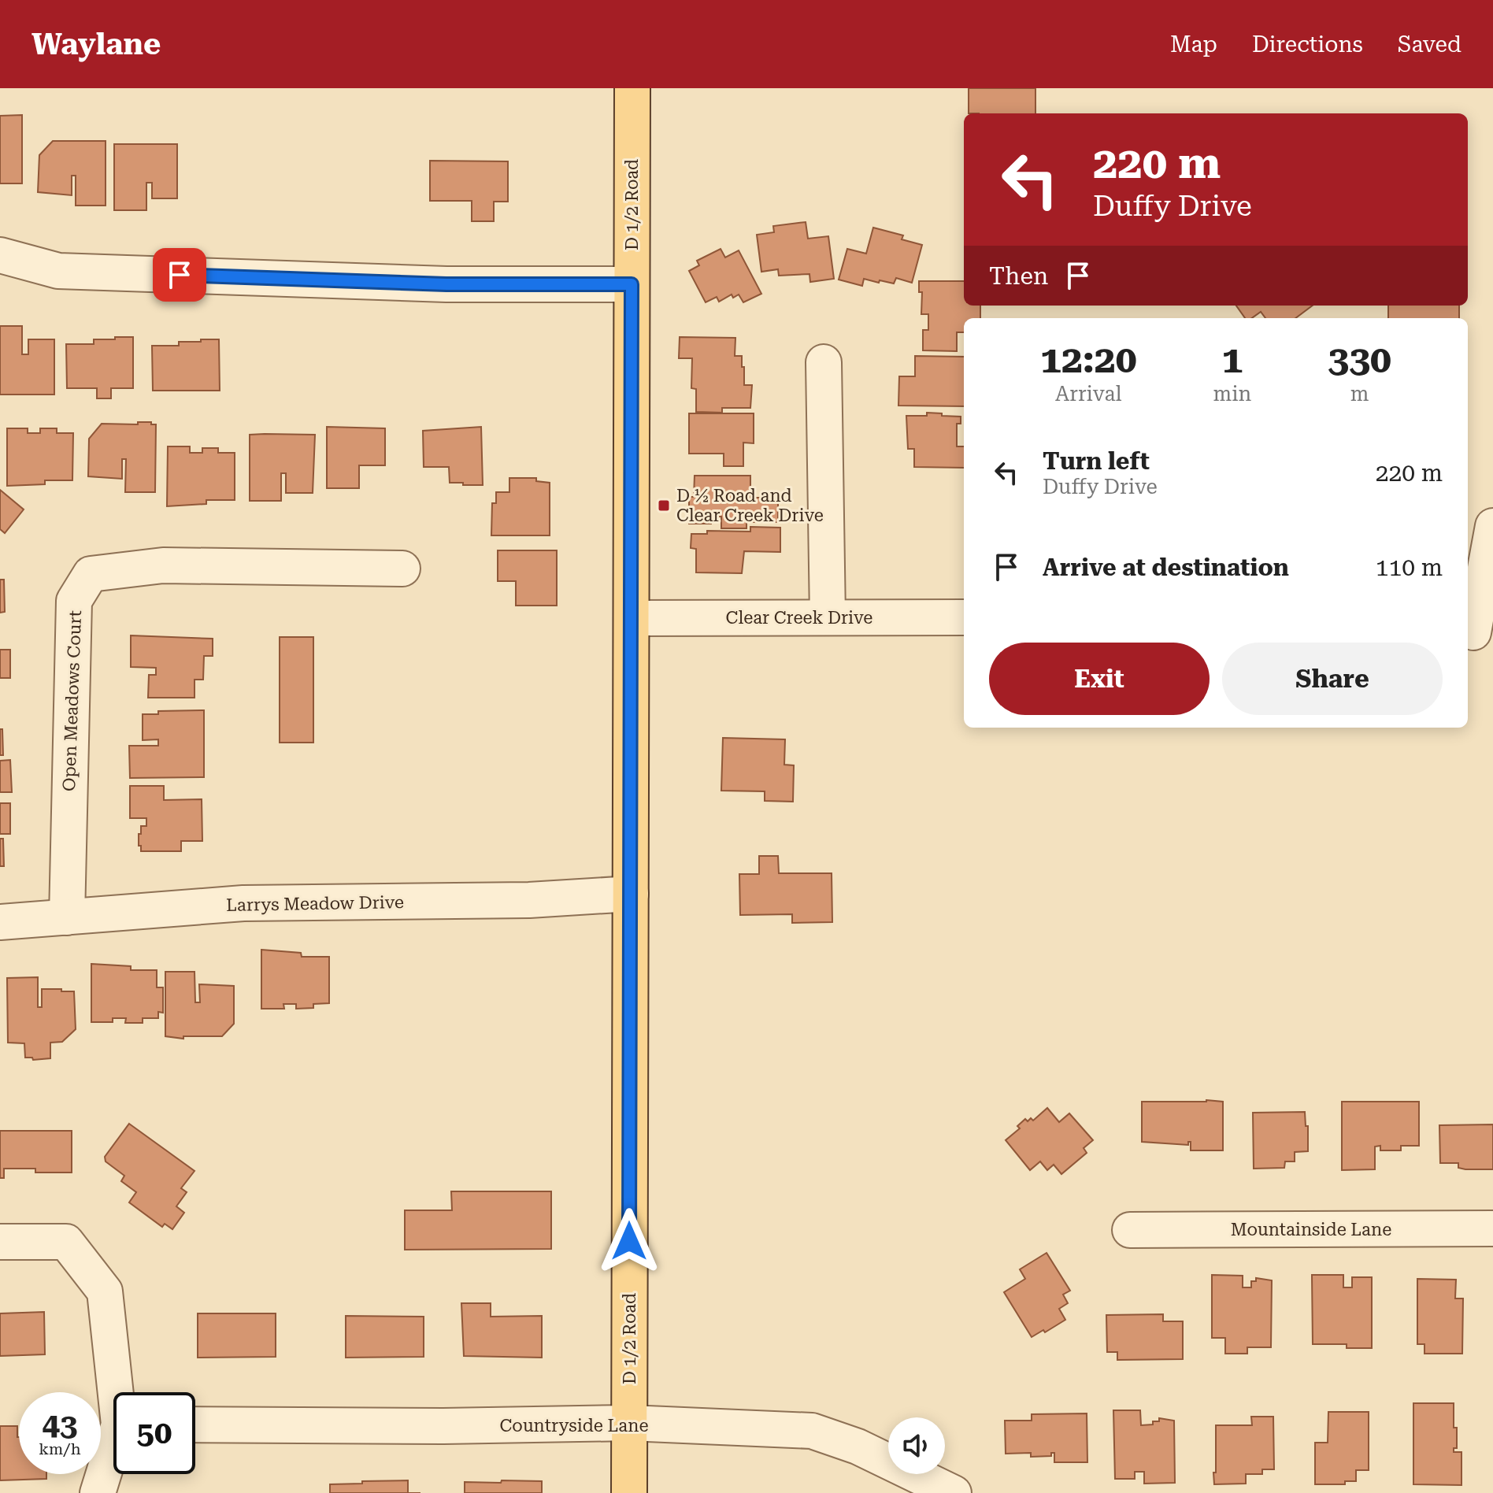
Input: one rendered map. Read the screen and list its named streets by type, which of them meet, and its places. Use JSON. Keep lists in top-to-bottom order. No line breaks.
{"streets":{"main road":["D 1/2 Road"],"street":["Clear Creek Drive","Open Meadows Court","Larrys Meadow Drive","Mountainside Lane","Countryside Lane"]},"crossings":[["D 1/2 Road","Clear Creek Drive"],["D 1/2 Road","Larrys Meadow Drive"],["D 1/2 Road","Countryside Lane"],["Open Meadows Court","Larrys Meadow Drive"]],"places":{"transit":["D ½ Road and Clear Creek Drive"]},"page":{"header":"Waylane","nav":["Map","Directions","Saved"],"turn":["220 m","Duffy Drive"],"then":"Then","eta":["12:20","Arrival","1","min","330","m"],"list":[{"name":"Turn left","note":"Duffy Drive","value":"220 m"},{"name":"Arrive at destination","value":"110 m"}],"buttons":["Exit","Share"],"speed":"43 km/h","limit":"50"}}
